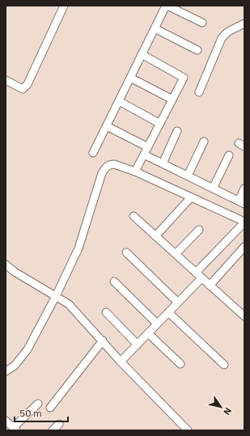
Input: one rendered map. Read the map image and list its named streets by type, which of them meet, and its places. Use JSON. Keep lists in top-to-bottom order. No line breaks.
{"scale_bar":"50 m","north":"bottom right"}
